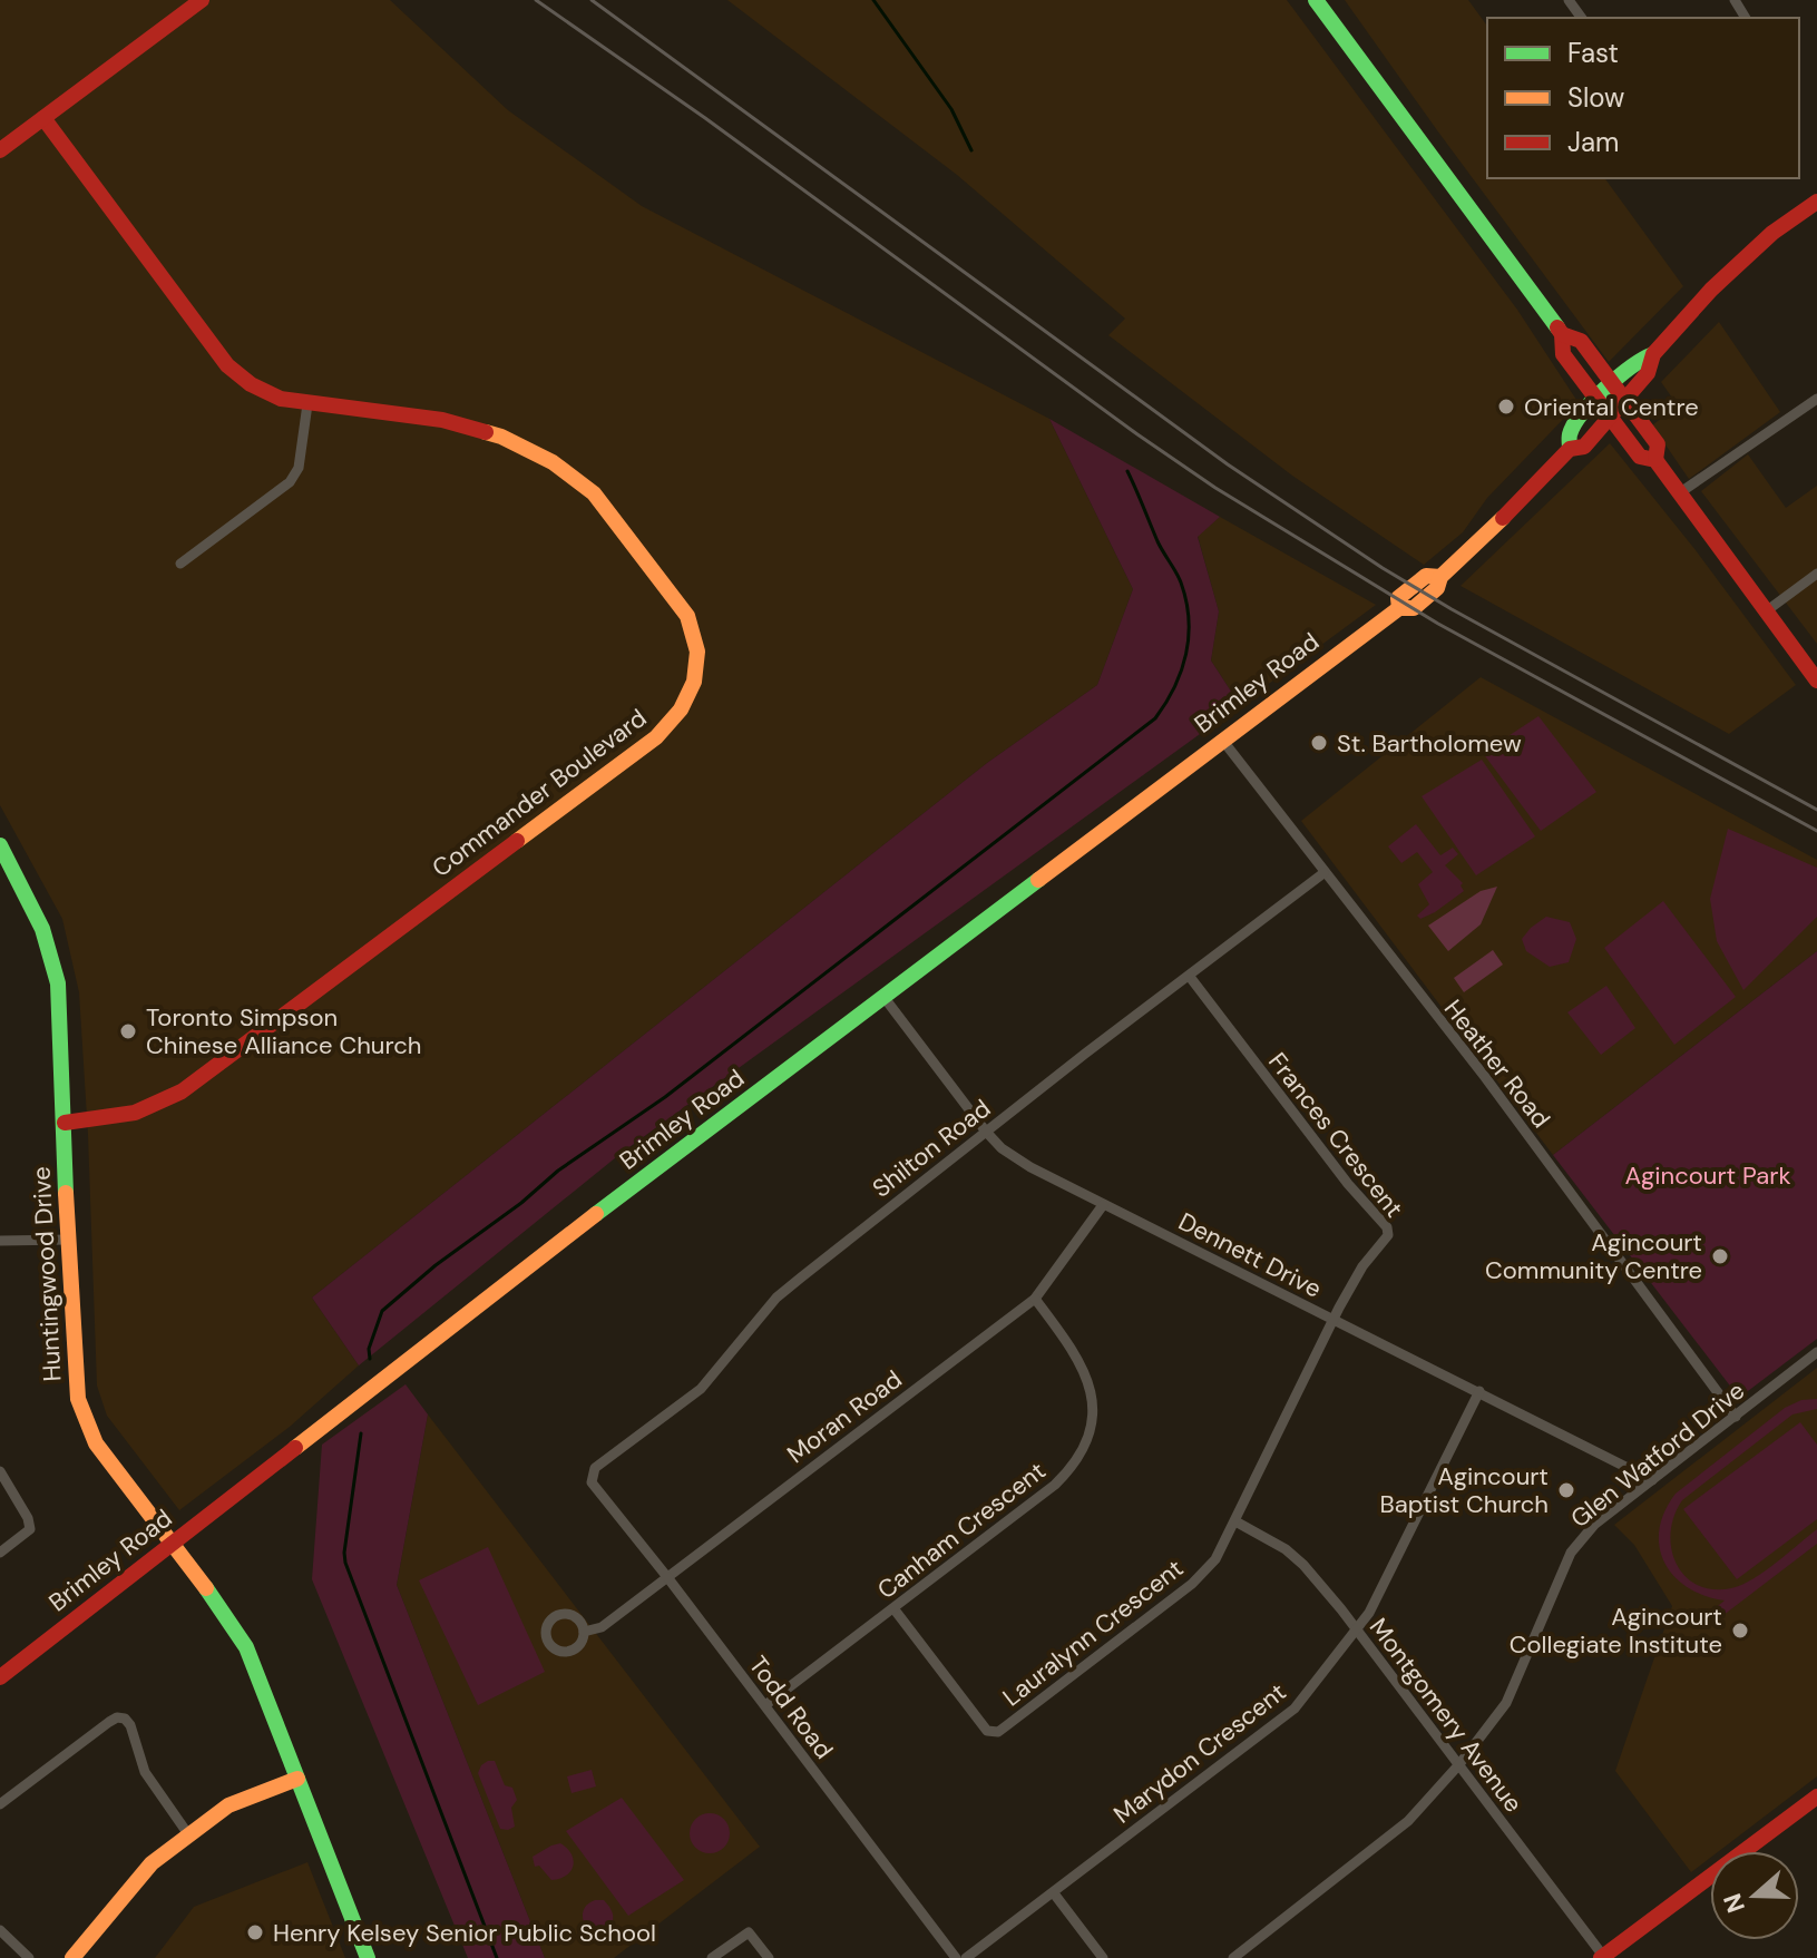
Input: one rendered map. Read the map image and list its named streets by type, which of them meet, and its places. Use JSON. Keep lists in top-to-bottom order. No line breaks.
{"streets":{"main road":["Brimley Road","Commander Boulevard","Huntingwood Drive"],"street":["Heather Road","Frances Crescent","Shilton Road","Dennett Drive","Moran Road","Glen Watford Drive","Canham Crescent","Lauralynn Crescent","Todd Road","Montgomery Avenue","Marydon Crescent"]},"crossings":[["Brimley Road","Heather Road"],["Brimley Road","Dennett Drive"],["Brimley Road","Huntingwood Drive"],["Commander Boulevard","Huntingwood Drive"],["Heather Road","Shilton Road"],["Heather Road","Glen Watford Drive"],["Frances Crescent","Shilton Road"],["Frances Crescent","Dennett Drive"],["Frances Crescent","Lauralynn Crescent"],["Shilton Road","Dennett Drive"],["Shilton Road","Todd Road"],["Dennett Drive","Moran Road"],["Dennett Drive","Glen Watford Drive"],["Dennett Drive","Lauralynn Crescent"],["Dennett Drive","Marydon Crescent"],["Moran Road","Canham Crescent"],["Moran Road","Todd Road"],["Glen Watford Drive","Montgomery Avenue"],["Canham Crescent","Lauralynn Crescent"],["Canham Crescent","Todd Road"],["Lauralynn Crescent","Montgomery Avenue"],["Montgomery Avenue","Marydon Crescent"]],"parks":["Agincourt Park"],"places":["Oriental Centre","St. Bartholomew","Toronto Simpson Chinese Alliance Church","Agincourt Community Centre","Agincourt Baptist Church","Agincourt Collegiate Institute","Henry Kelsey Senior Public School"],"legend":["Fast","Slow","Jam"],"north":"left"}
